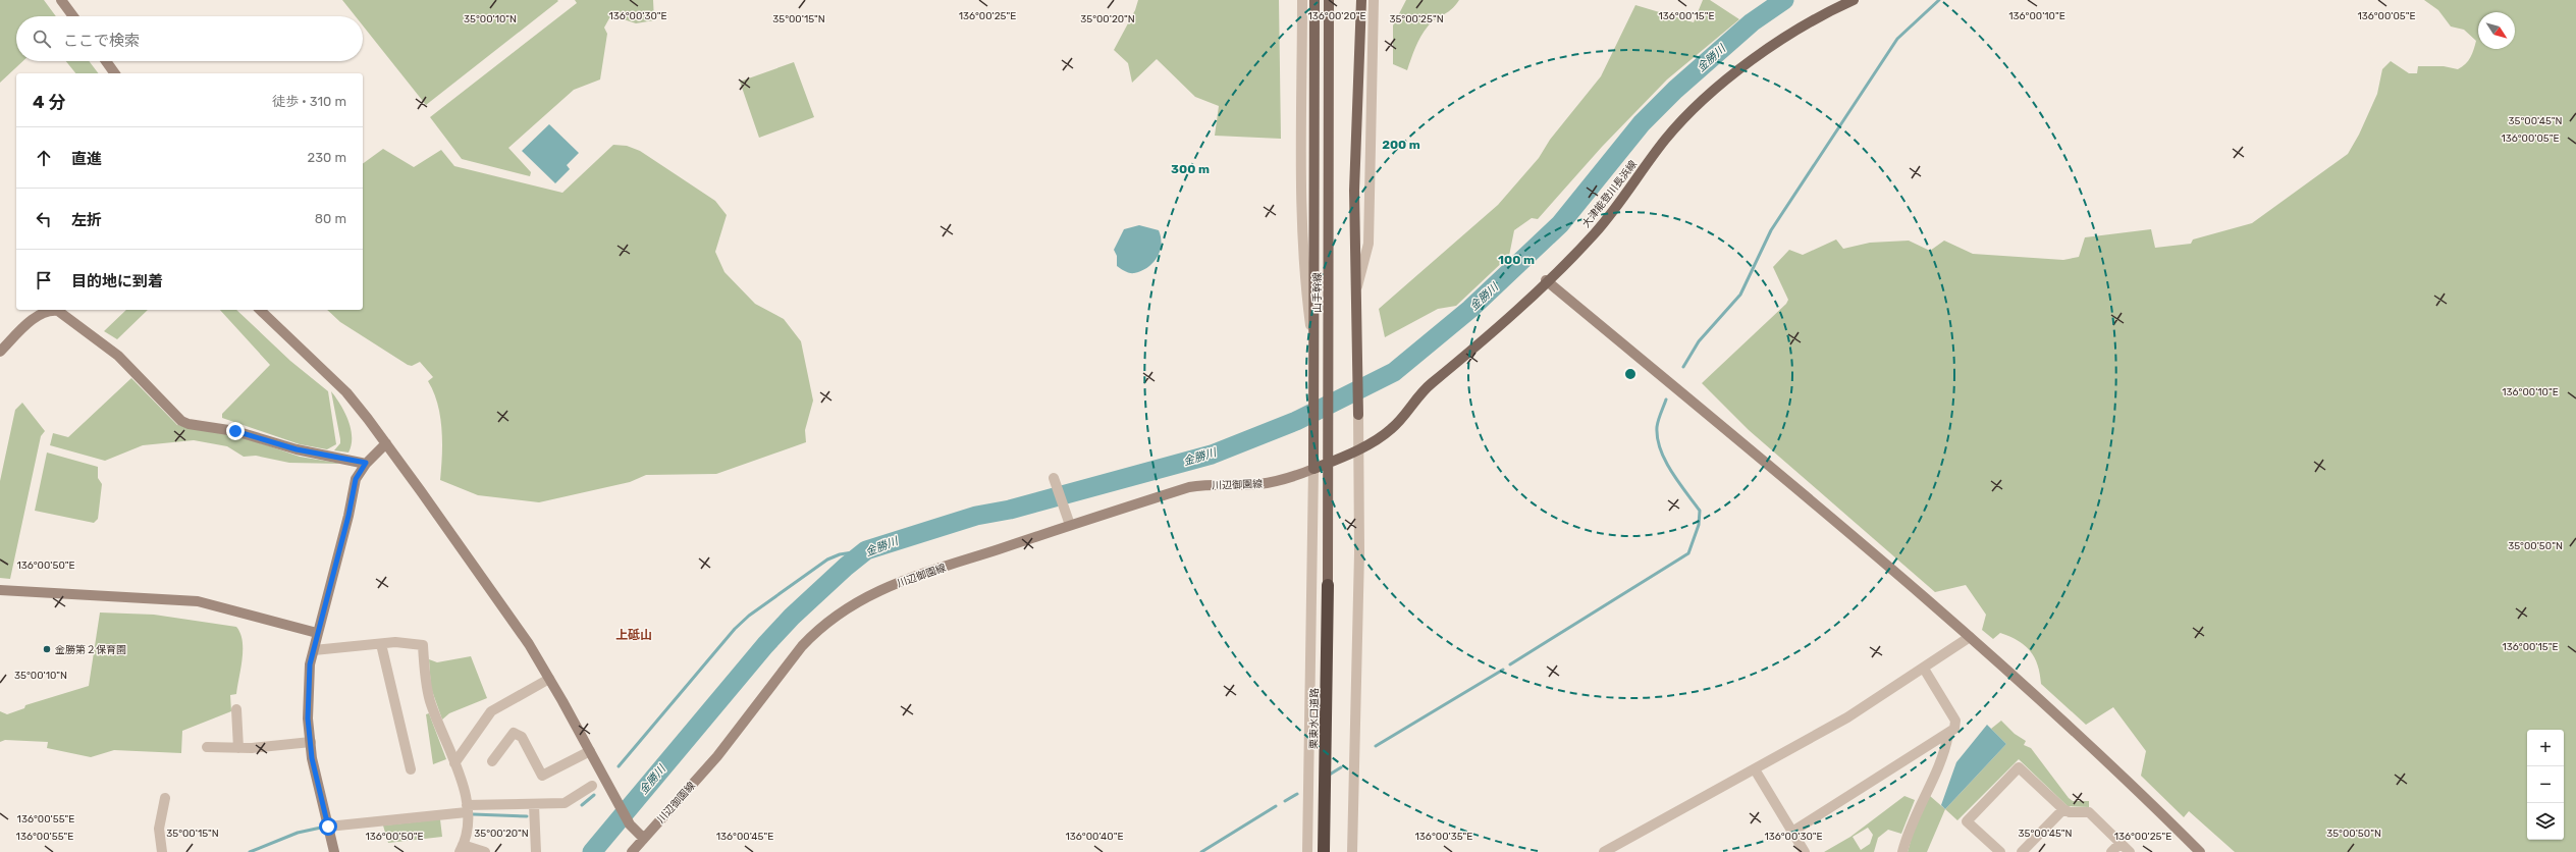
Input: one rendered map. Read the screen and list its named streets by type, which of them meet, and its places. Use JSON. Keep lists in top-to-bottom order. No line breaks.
{"streets":{"highway":["栗東水口道路"],"main road":["大津能登川長浜線","山手幹線"],"street":["川辺御園線"]},"crossings":[["大津能登川長浜線","川辺御園線"],["山手幹線","栗東水口道路"]],"districts":["上砥山"],"water":["金勝川"],"places":["金勝第２保育園"],"north":"bottom right","page":{"search":"ここで検索","heading":["4 分","徒歩 · 310 m"],"list":[["直進","230 m"],["左折","80 m"],"目的地に到着"],"map_buttons":["+","−"]},"coordinates":["136°00'05\"E","136°00'30\"E","136°00'25\"E","136°00'20\"E","136°00'15\"E","136°00'10\"E","35°00'10\"N","35°00'15\"N","35°00'20\"N","35°00'25\"N","35°00'45\"N","35°00'50\"N","136°00'50\"E","136°00'55\"E","136°00'45\"E","136°00'40\"E","136°00'35\"E"],"rings":["200 m","300 m","100 m"]}
